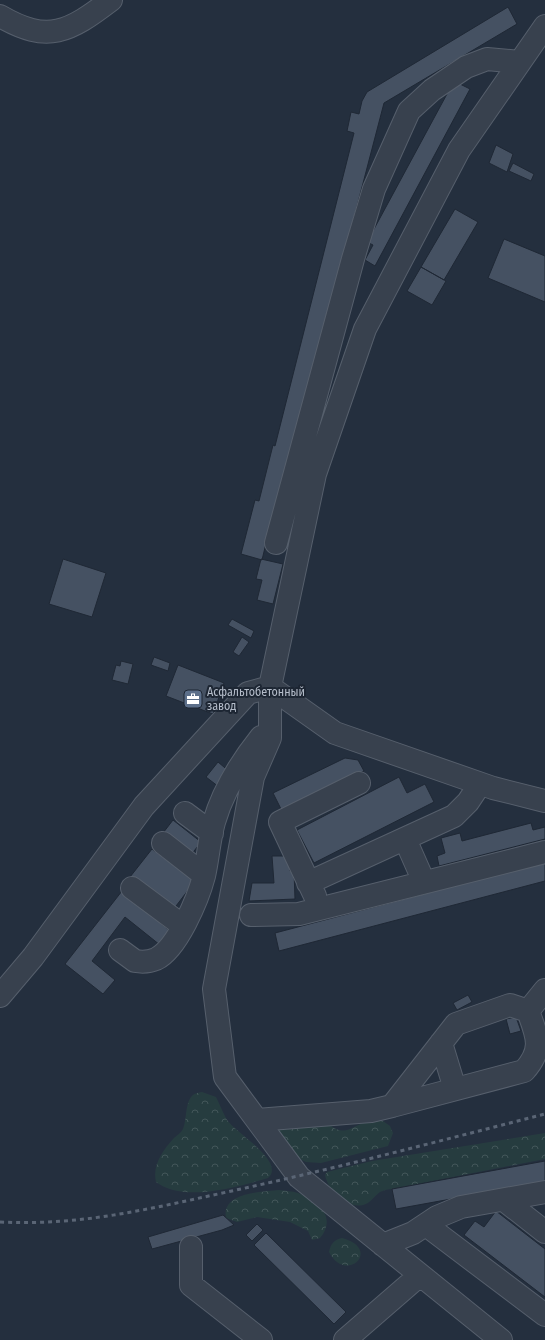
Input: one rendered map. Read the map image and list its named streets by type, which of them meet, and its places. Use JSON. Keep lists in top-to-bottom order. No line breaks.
{"places":{"office":["Асфальтобетонный завод"]}}
